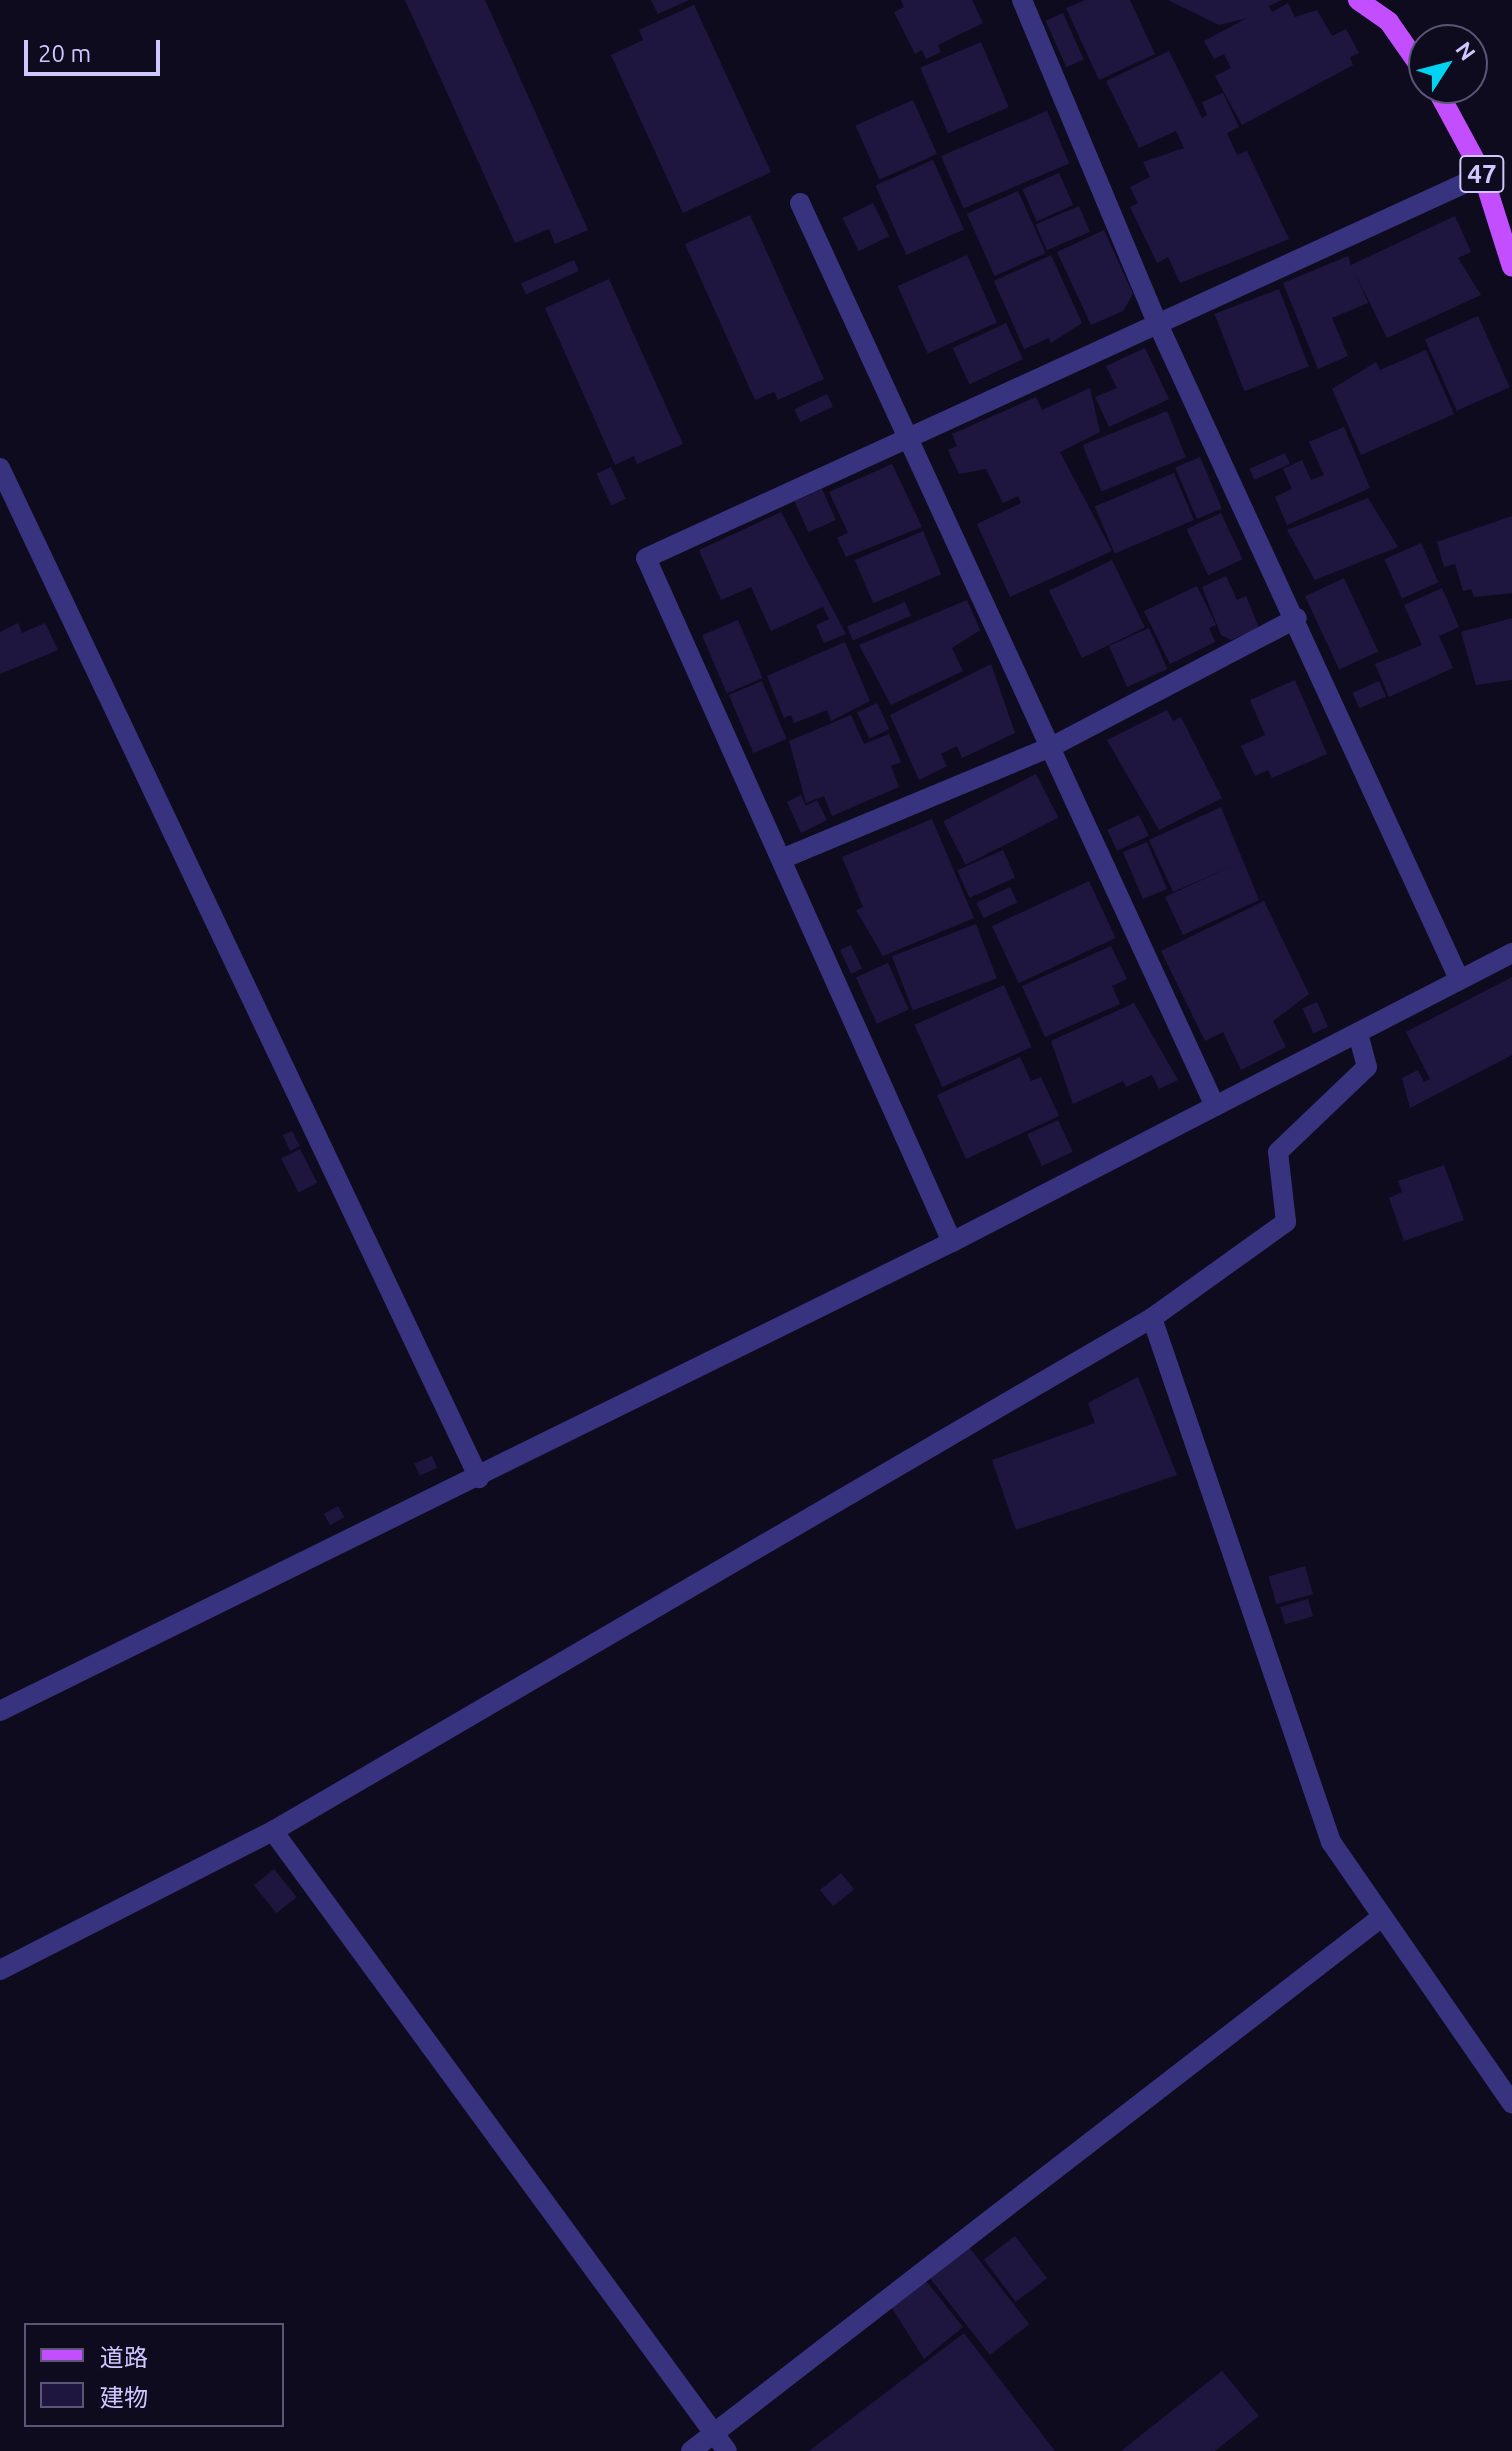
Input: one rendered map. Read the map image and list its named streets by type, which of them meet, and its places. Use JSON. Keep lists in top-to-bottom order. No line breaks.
{"streets":{"main road":["47"]},"legend":["道路","建物"],"scale_bar":"20 m","north":"top right"}
